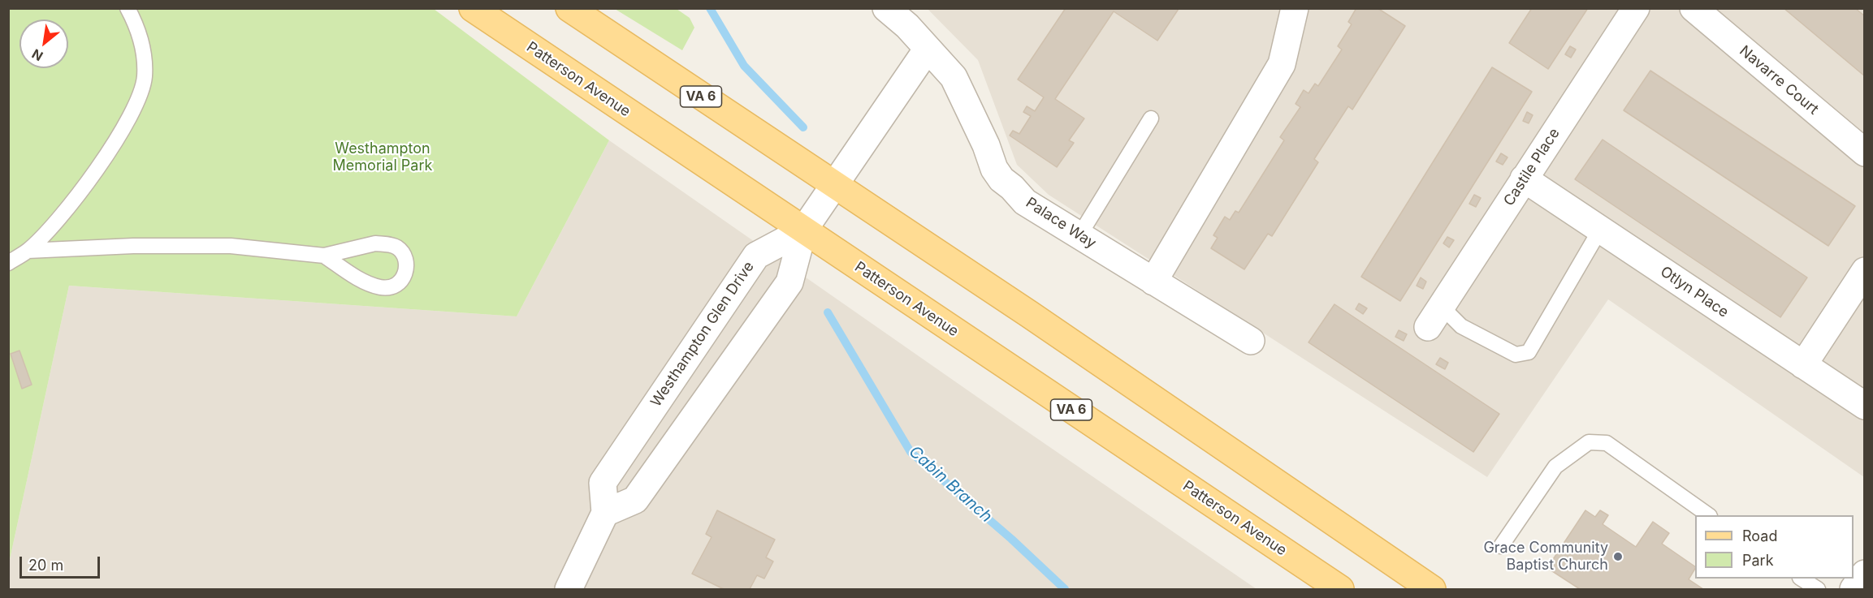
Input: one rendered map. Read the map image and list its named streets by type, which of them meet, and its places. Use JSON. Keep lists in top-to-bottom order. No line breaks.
{"streets":{"main road":["Patterson Avenue","VA 6"],"street":["Navarre Court","Castile Place","Palace Way","Otlyn Place","Westhampton Glen Drive"]},"crossings":[["Patterson Avenue","Westhampton Glen Drive"],["Castile Place","Otlyn Place"]],"water":["Cabin Branch"],"parks":["Westhampton Memorial Park"],"places":["Grace Community Baptist Church"],"legend":["Road","Park"],"scale_bar":"20 m","north":"bottom left"}
